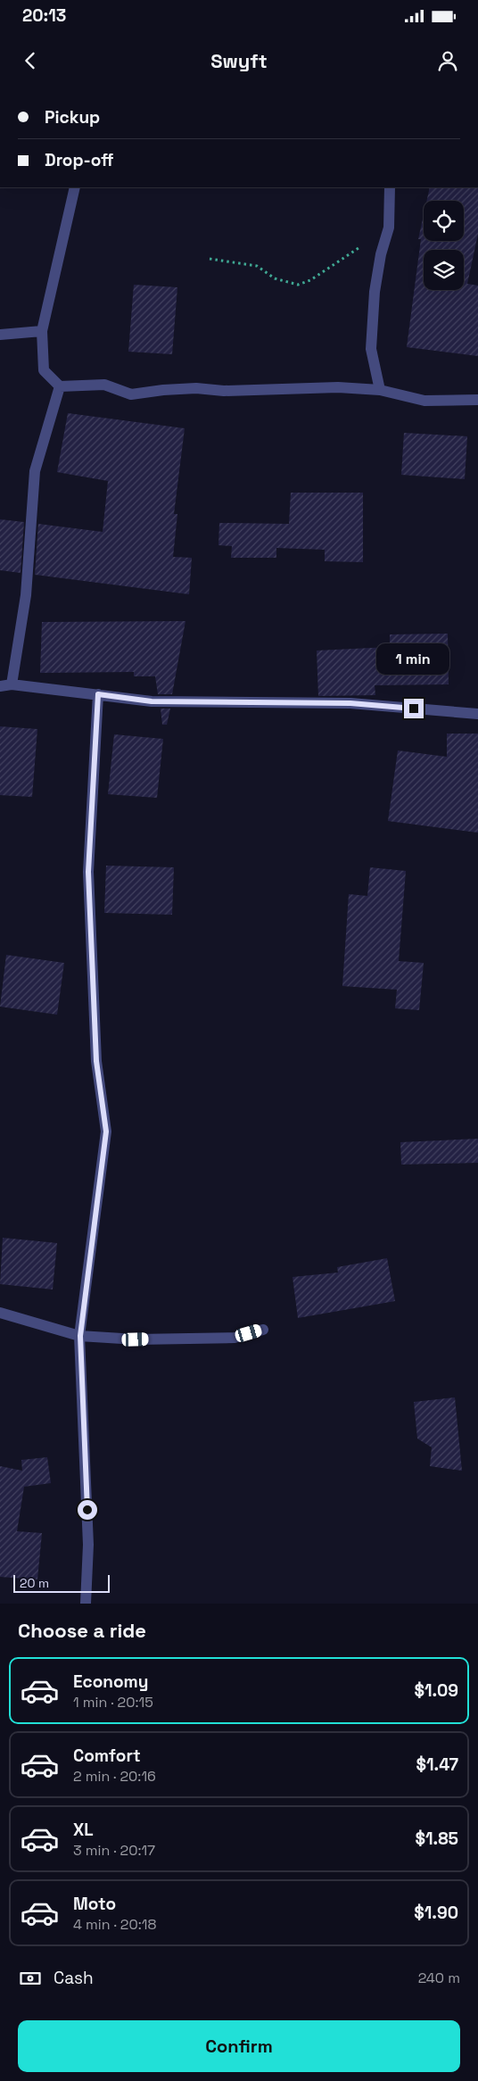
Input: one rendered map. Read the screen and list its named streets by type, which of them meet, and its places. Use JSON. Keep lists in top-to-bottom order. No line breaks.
{"scale_bar":"20 m","page":{"status":"20:13","header":"Swyft","banner":["Pickup","Drop-off"],"bubble":"1 min","scale":"20 m","heading":"Choose a ride","list":[{"name":"Economy","note":"1 min · 20:15","value":"$1.09"},{"name":"Comfort","note":"2 min · 20:16","value":"$1.47"},{"name":"XL","note":"3 min · 20:17","value":"$1.85"},{"name":"Moto","note":"4 min · 20:18","value":"$1.90"}],"pay":["Cash","240 m"],"buttons":"Confirm"}}
